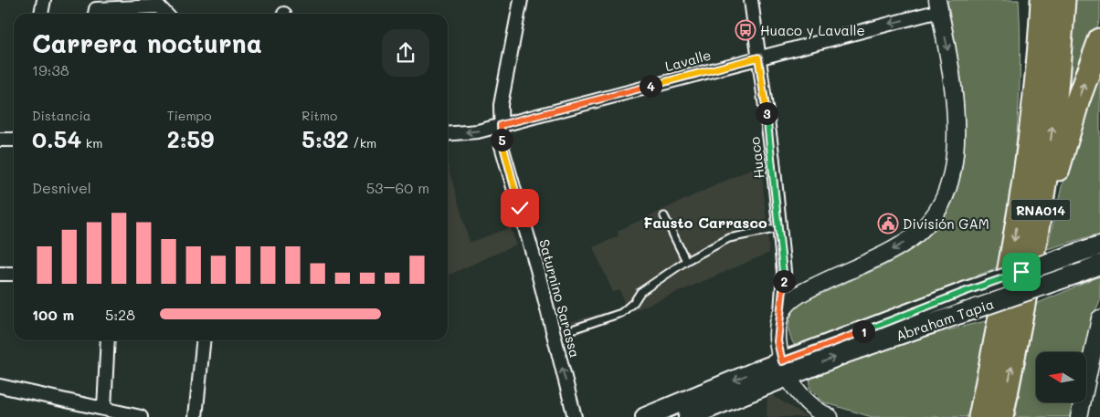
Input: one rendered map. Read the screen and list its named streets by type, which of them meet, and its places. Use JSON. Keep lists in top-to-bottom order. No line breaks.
{"streets":{"highway":["RNA014"],"main road":["Abraham Tapia"],"street":["Lavalle","Huaco","Saturnino Sarassa"]},"crossings":[["Lavalle","Huaco"],["Lavalle","Saturnino Sarassa"]],"one_way":["Lavalle","Saturnino Sarassa"],"districts":["Fausto Carrasco"],"places":{"bus stop":["Huaco y Lavalle"],"public building":["División GAM"]},"north":"left","page":{"heading":["Carrera nocturna","19:38"],"pins":["4","3","5","2","1"],"stats":[["Distancia","0.54 km"],["Tiempo","2:59"],["Ritmo","5:32 /km"]],"chart":["Desnivel","53–60 m"],"list":[{"name":"100 m","note":"5:28"}]}}
